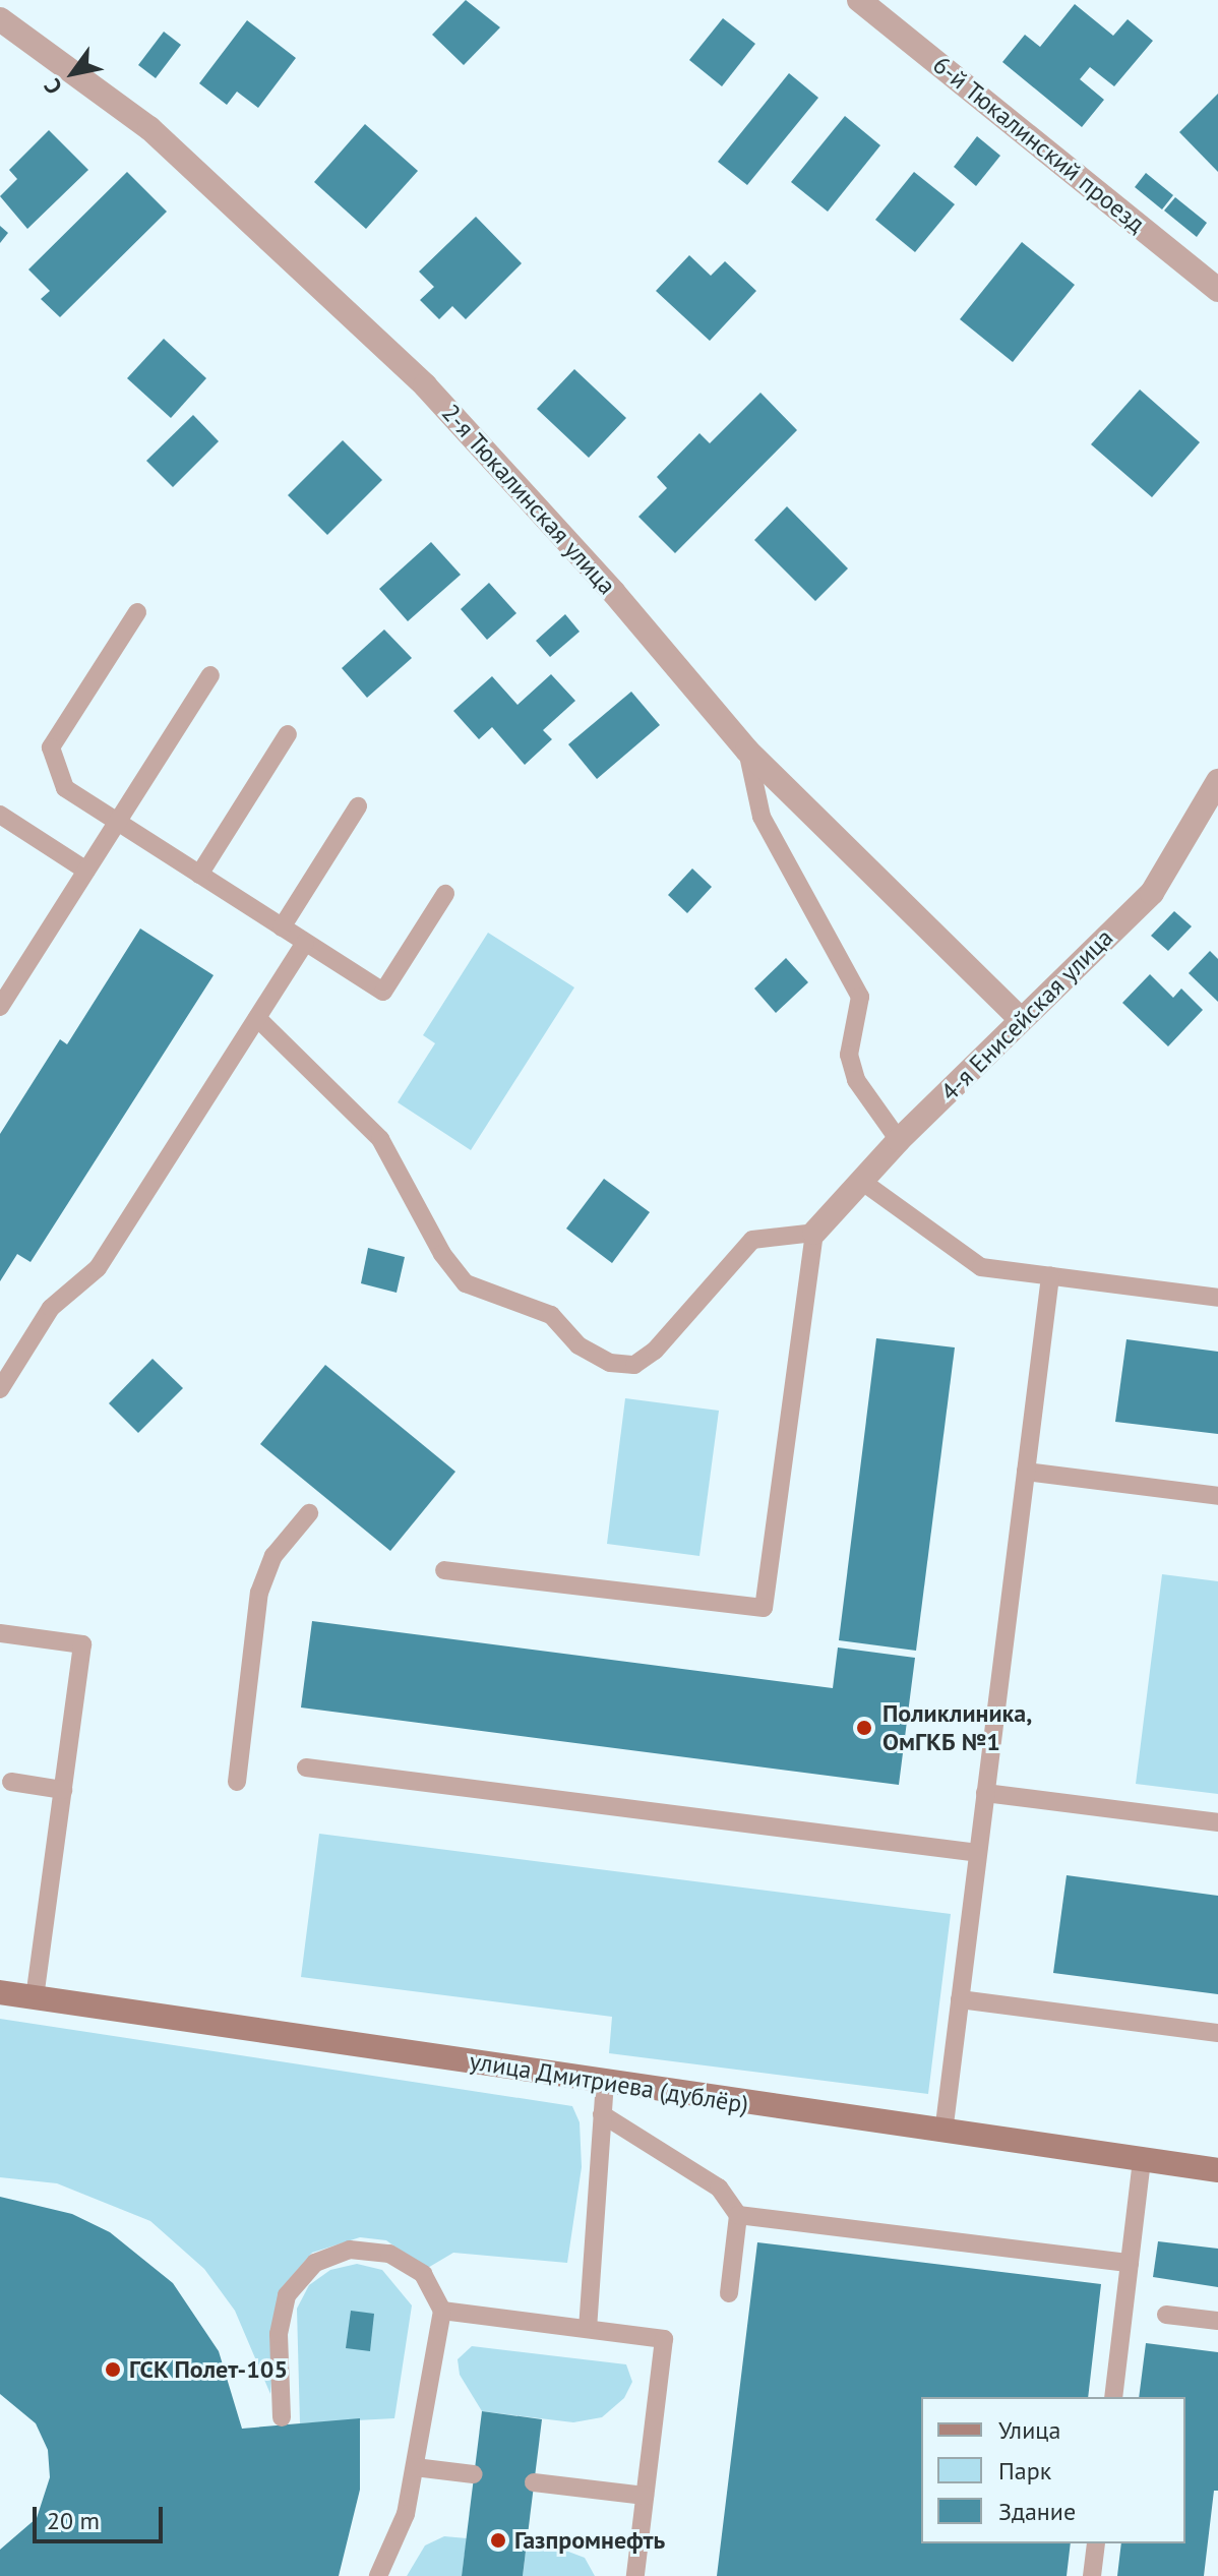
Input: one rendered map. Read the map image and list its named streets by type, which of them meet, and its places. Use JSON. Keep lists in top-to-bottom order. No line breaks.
{"streets":{"main road":["улица Дмитриева (дублёр)"],"street":["6-й Тюкалинский проезд","2-я Тюкалинская улица","4-я Енисейская улица"]},"crossings":[["2-я Тюкалинская улица","4-я Енисейская улица"]],"places":["Поликлиника, ОмГКБ №1","ГСК Полет-105","Газпромнефть"],"legend":["Улица","Парк","Здание"],"scale_bar":"20 m","north":"bottom left"}
